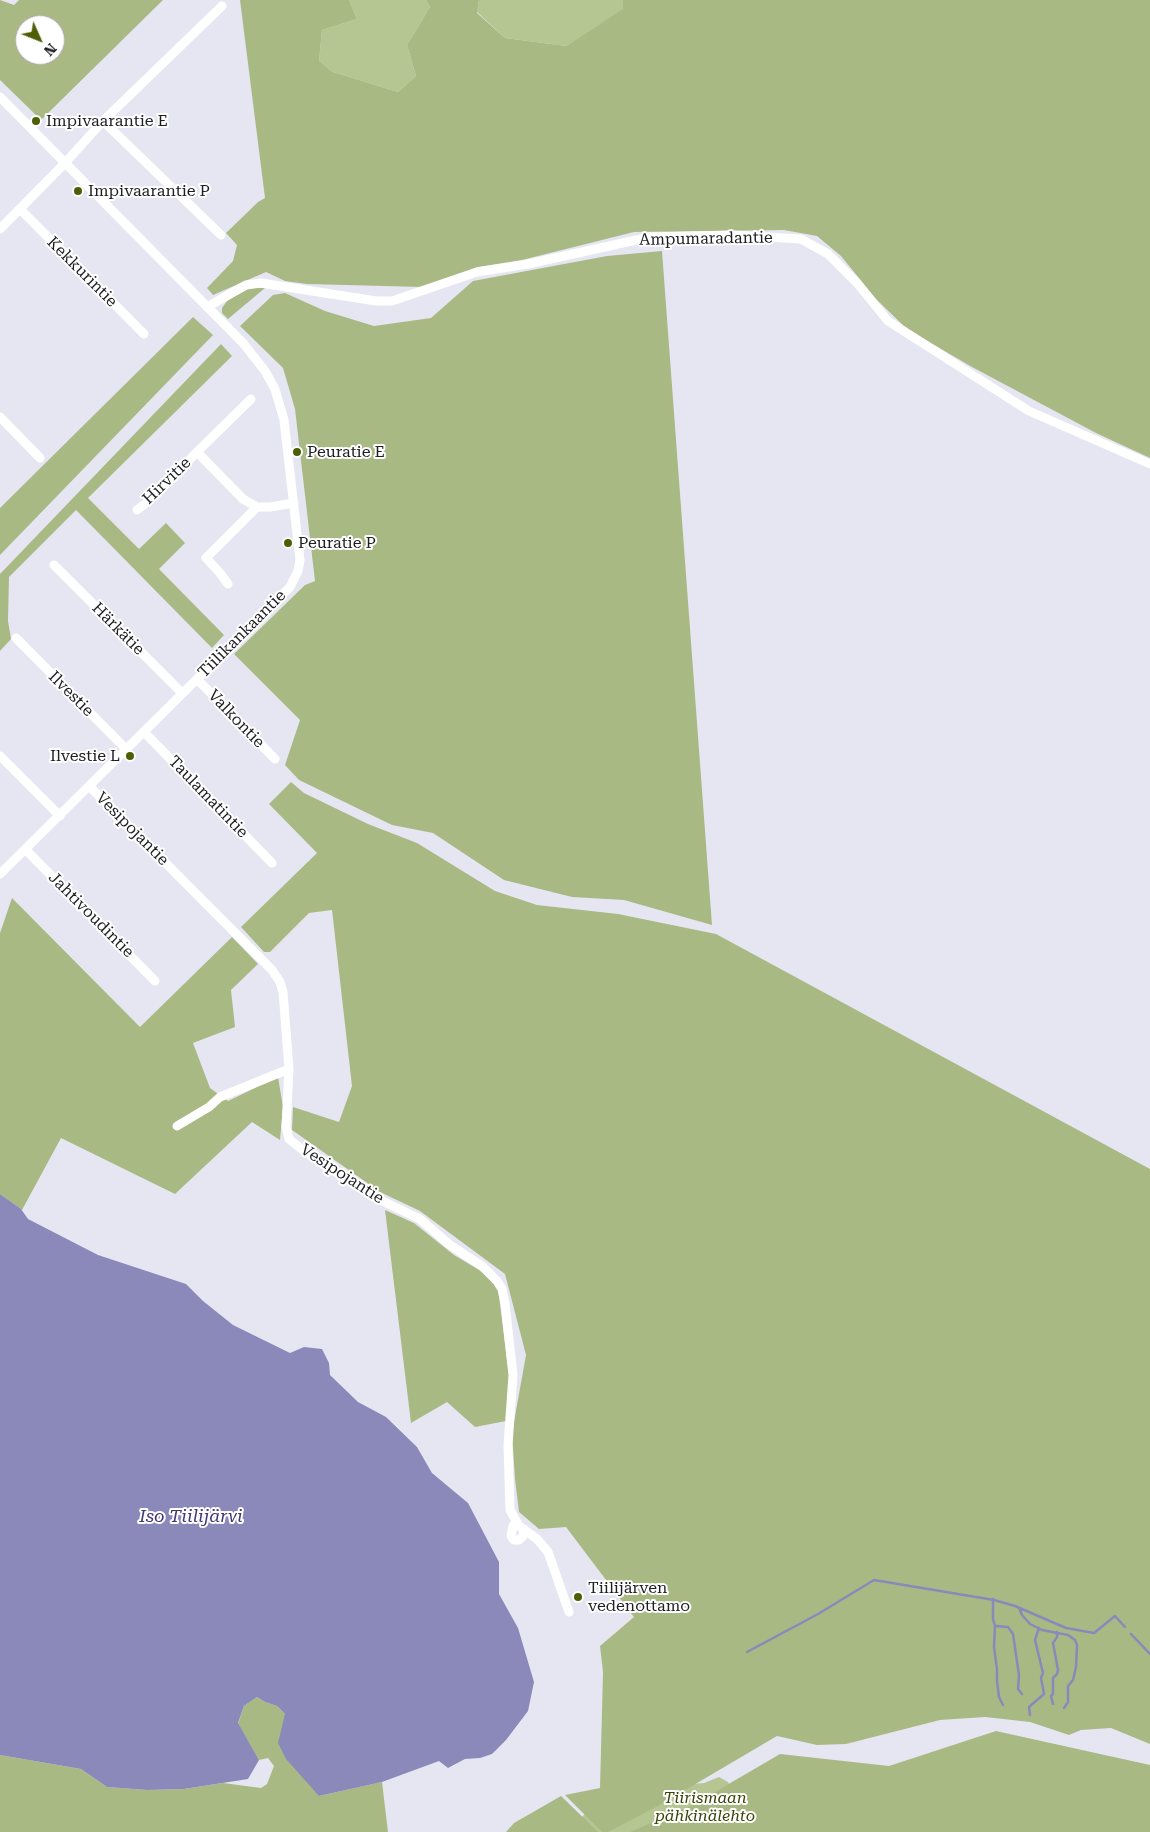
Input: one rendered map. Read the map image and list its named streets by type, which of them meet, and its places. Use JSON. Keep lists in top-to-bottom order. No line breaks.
{"streets":{"street":["Ampumaradantie","Kekkurintie","Hirvitie","Härkätie","Tiilikankaantie","Ilvestie","Valkontie","Taulamatintie","Vesipojantie","Jahtivoudintie"]},"crossings":[["Ampumaradantie","Tiilikankaantie"],["Härkätie","Tiilikankaantie"],["Tiilikankaantie","Ilvestie"],["Tiilikankaantie","Valkontie"],["Tiilikankaantie","Taulamatintie"],["Tiilikankaantie","Vesipojantie"],["Tiilikankaantie","Jahtivoudintie"]],"water":["Iso Tiilijärvi"],"parks":["Tiirismaan pähkinälehto"],"places":["Impivaarantie E","Impivaarantie P","Peuratie E","Peuratie P","Ilvestie L","Tiilijärven vedenottamo"],"north":"bottom right"}
